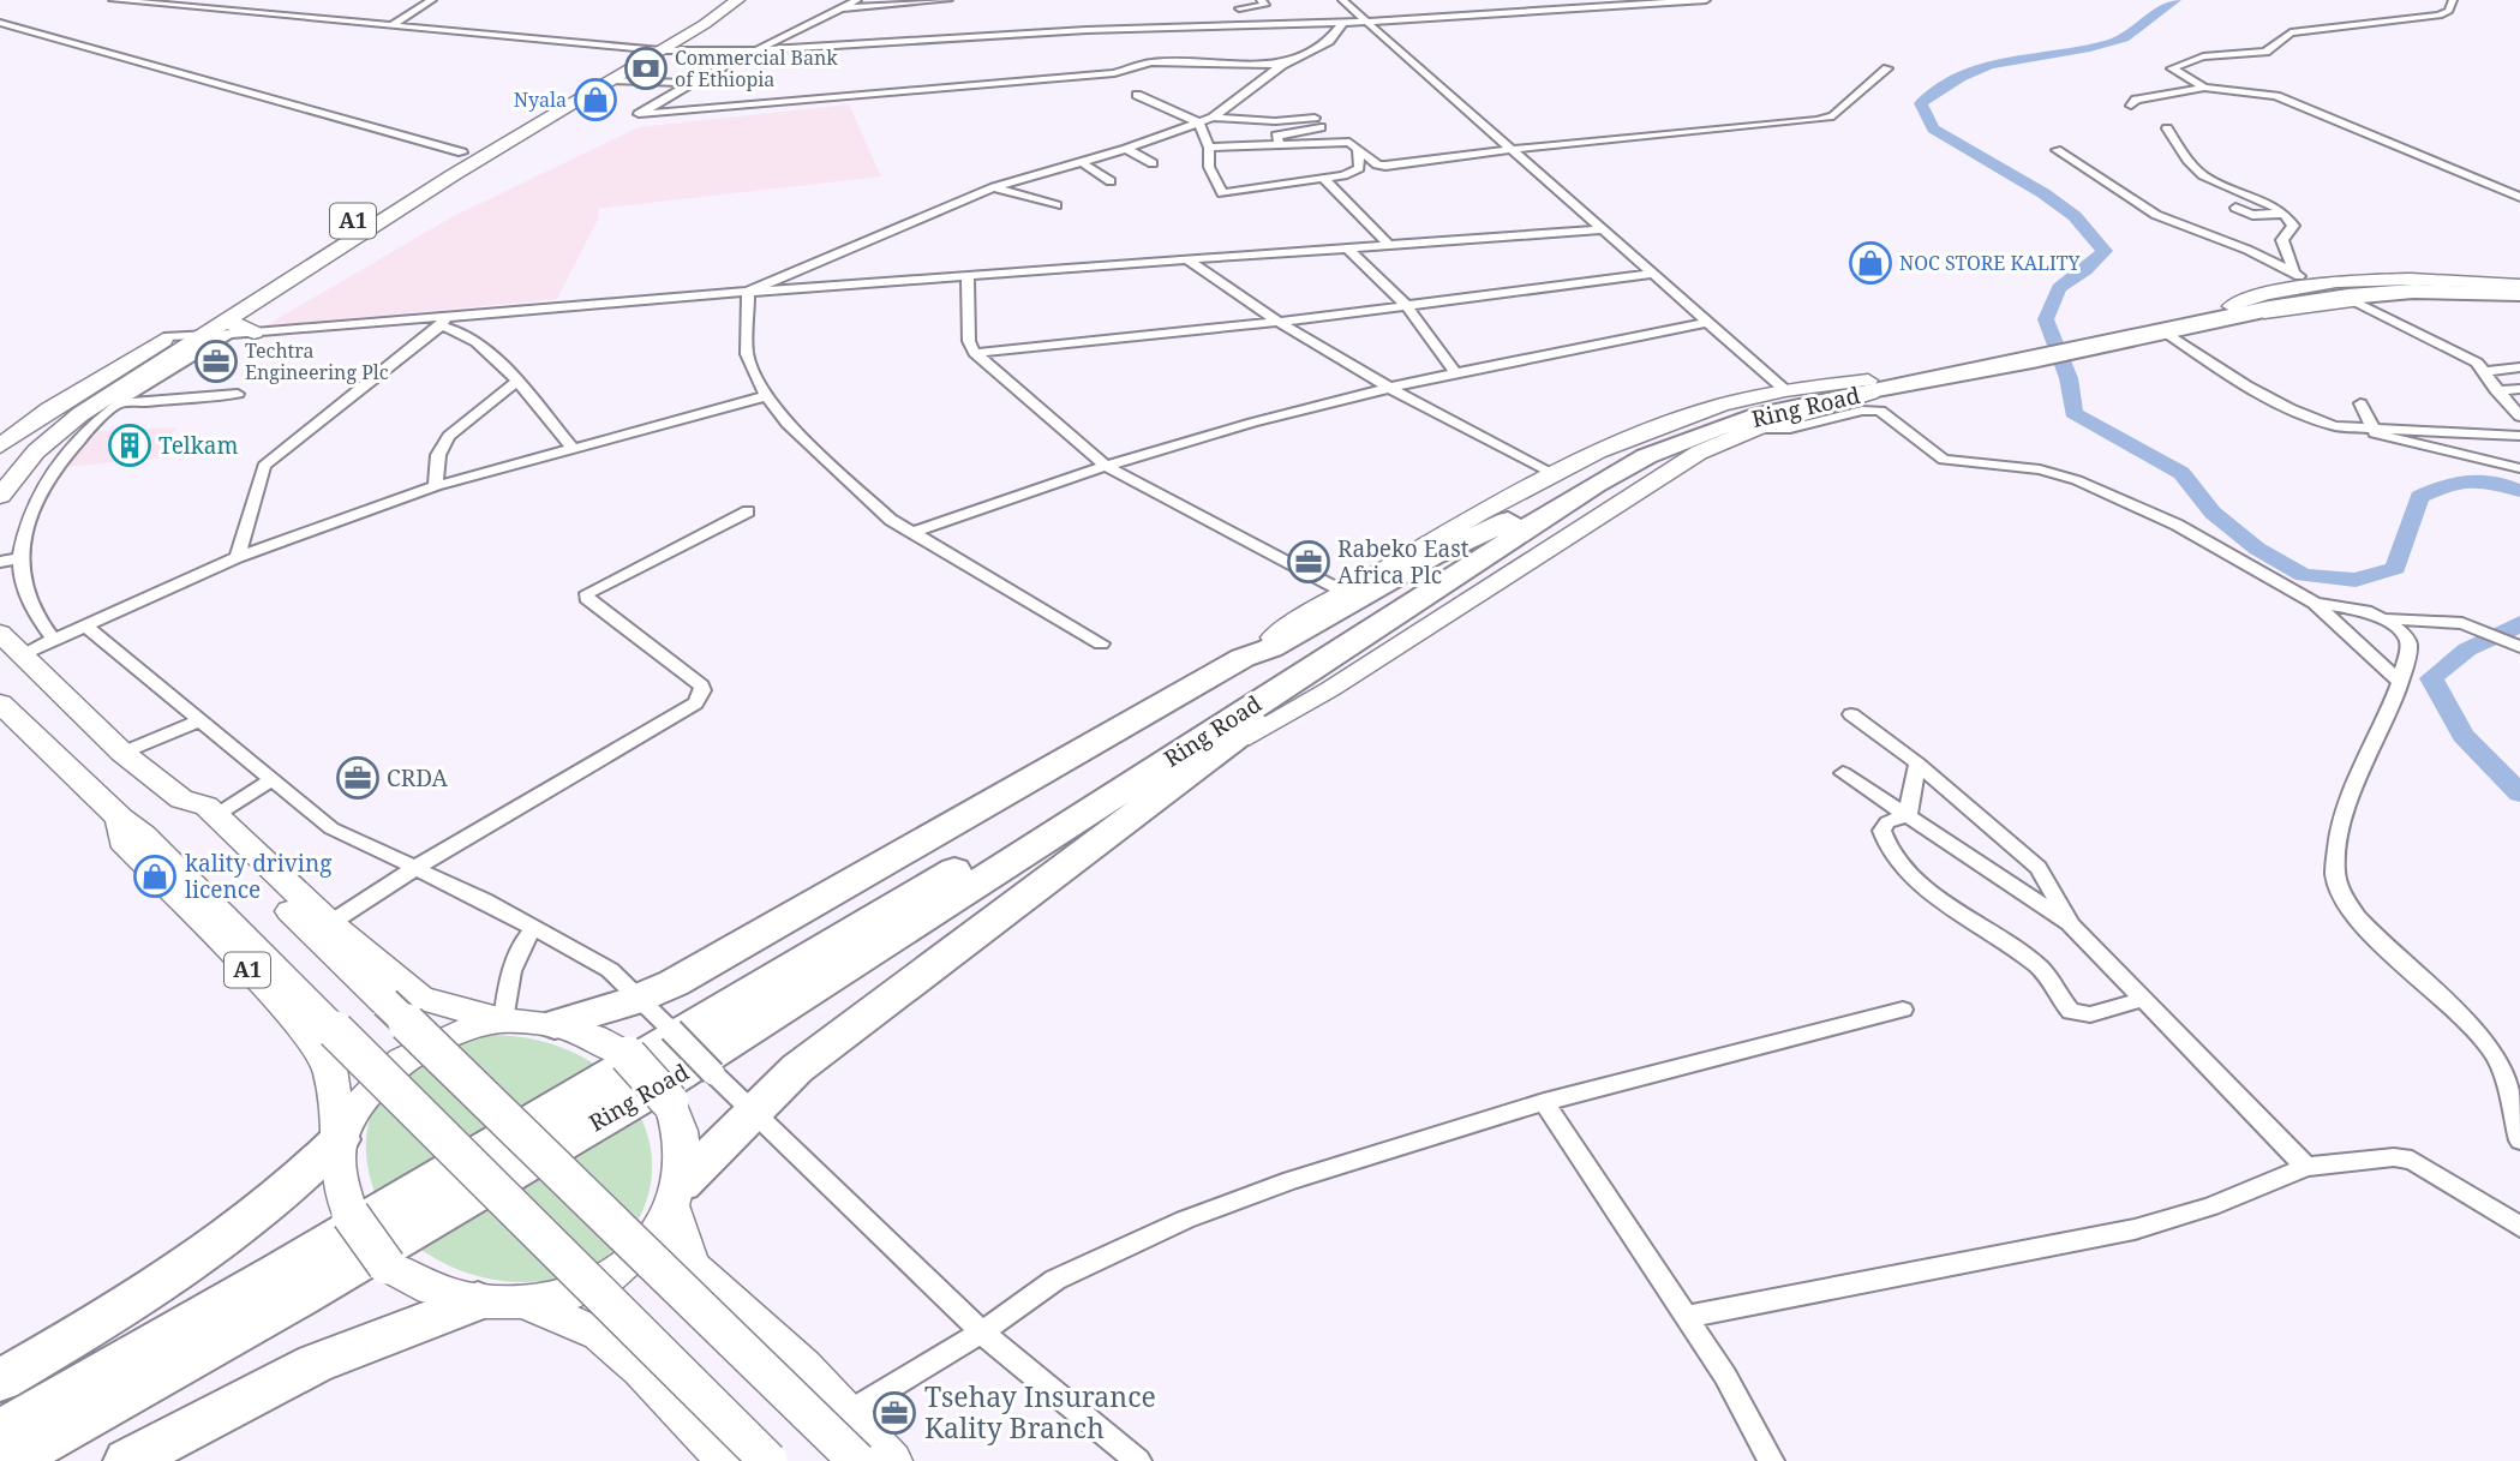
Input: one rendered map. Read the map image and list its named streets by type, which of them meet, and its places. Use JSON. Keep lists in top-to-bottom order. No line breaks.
{"streets":{"highway":["Ring Road"],"main road":["A1"]},"places":{"bank":["Commercial Bank of Ethiopia"],"shop":["Nyala","NOC STORE KALITY","kality driving licence"],"office":["Techtra Engineering Plc","Rabeko East Africa Plc","CRDA","Tsehay Insurance Kality Branch"],"building":["Telkam"]}}
